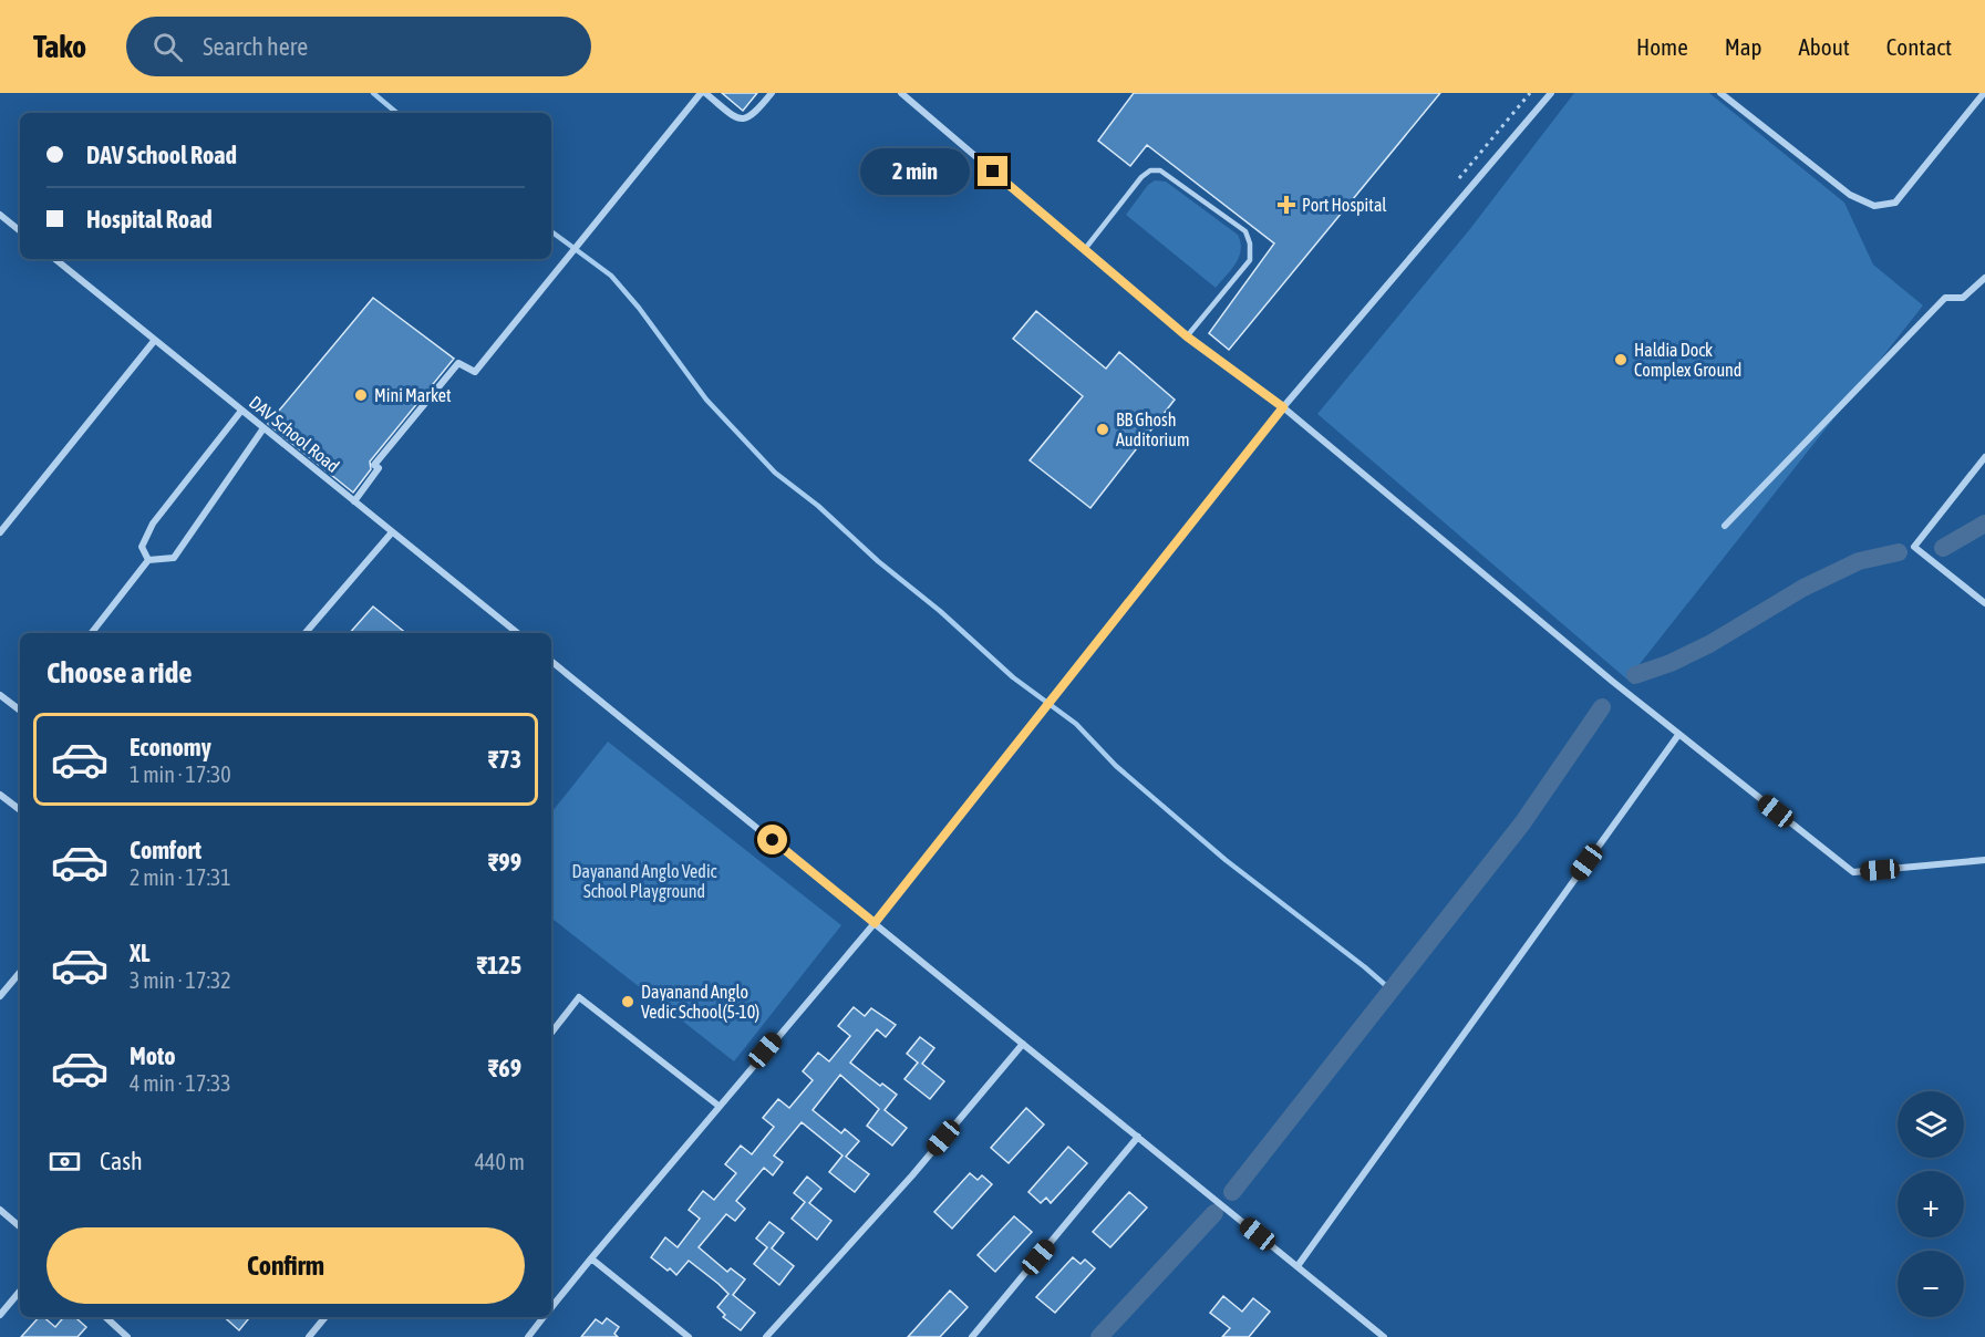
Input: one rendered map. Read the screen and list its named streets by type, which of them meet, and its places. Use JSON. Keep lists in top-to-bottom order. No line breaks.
{"streets":{"street":["DAV School Road"]},"parks":["Dayanand Anglo Vedic School Playground"],"places":{"health":["Port Hospital"],"other":["Haldia Dock Complex Ground","Mini Market","BB Ghosh Auditorium","Dayanand Anglo Vedic School(5-10)"]},"page":{"header":"Tako","search":"Search here","nav":["Home","Map","About","Contact"],"banner":["DAV School Road","Hospital Road"],"bubble":"2 min","heading":"Choose a ride","list":[{"name":"Economy","note":"1 min · 17:30","value":"₹73"},{"name":"Comfort","note":"2 min · 17:31","value":"₹99"},{"name":"XL","note":"3 min · 17:32","value":"₹125"},{"name":"Moto","note":"4 min · 17:33","value":"₹69"}],"map_buttons":["+","−"],"pay":["Cash","440 m"],"buttons":"Confirm"}}
